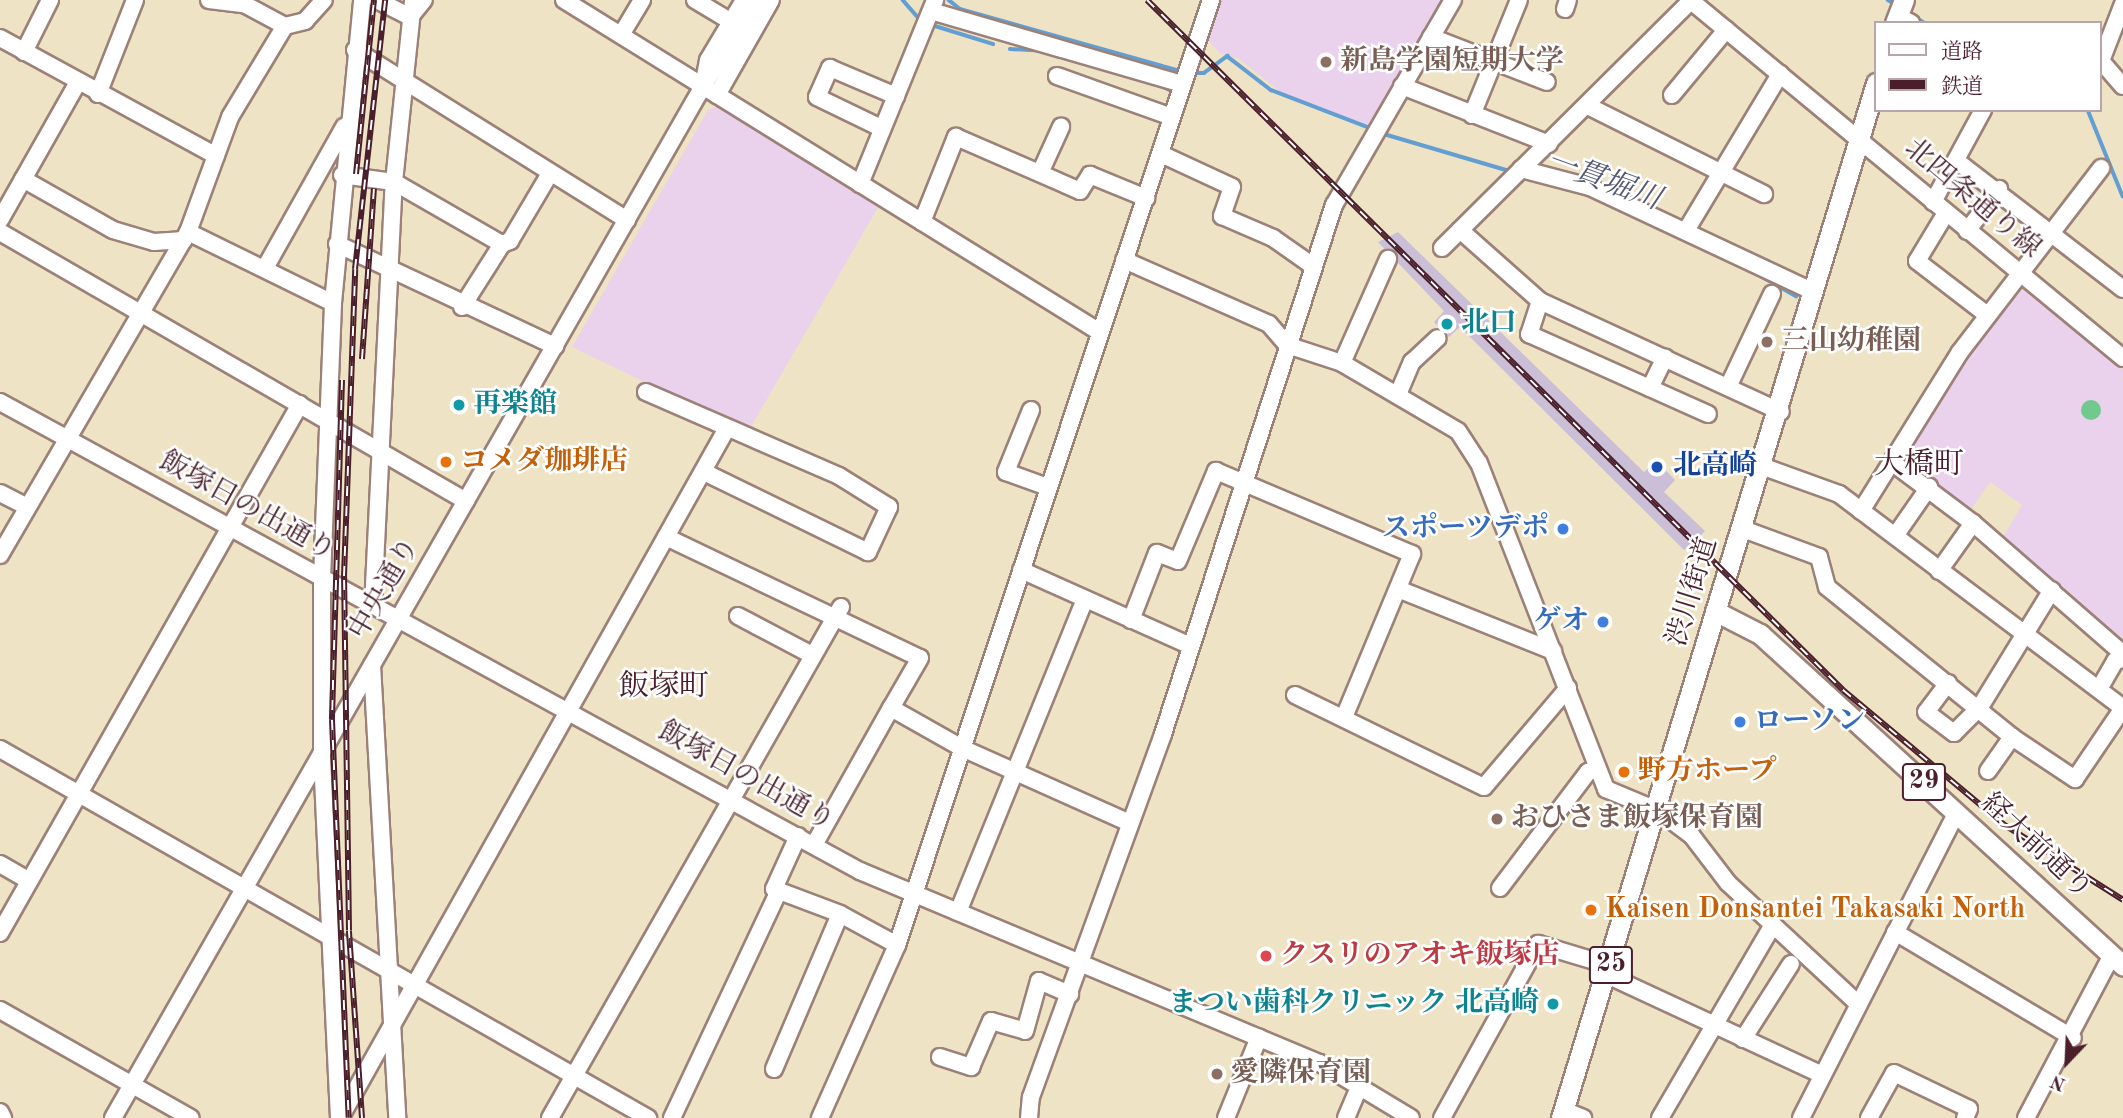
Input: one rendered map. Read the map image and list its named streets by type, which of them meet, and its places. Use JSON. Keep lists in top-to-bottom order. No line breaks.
{"streets":{"main road":["渋川街道","29","経大前通り","25"],"street":["北四条通り線","飯塚日の出通り","中央通り"]},"crossings":[["北四条通り線","渋川街道"],["飯塚日の出通り","中央通り"],["渋川街道","経大前通り"]],"districts":["大橋町","飯塚町"],"water":["一貫堀川"],"places":["新島学園短期大学","北口","三山幼稚園","再楽館","コメダ珈琲店","北高崎","スポーツデポ","ゲオ","ローソン","野方ホープ","おひさま飯塚保育園","Kaisen Donsantei Takasaki North","クスリのアオキ飯塚店","まつい歯科クリニック 北高崎","愛隣保育園"],"legend":["道路","鉄道"],"north":"bottom left"}
